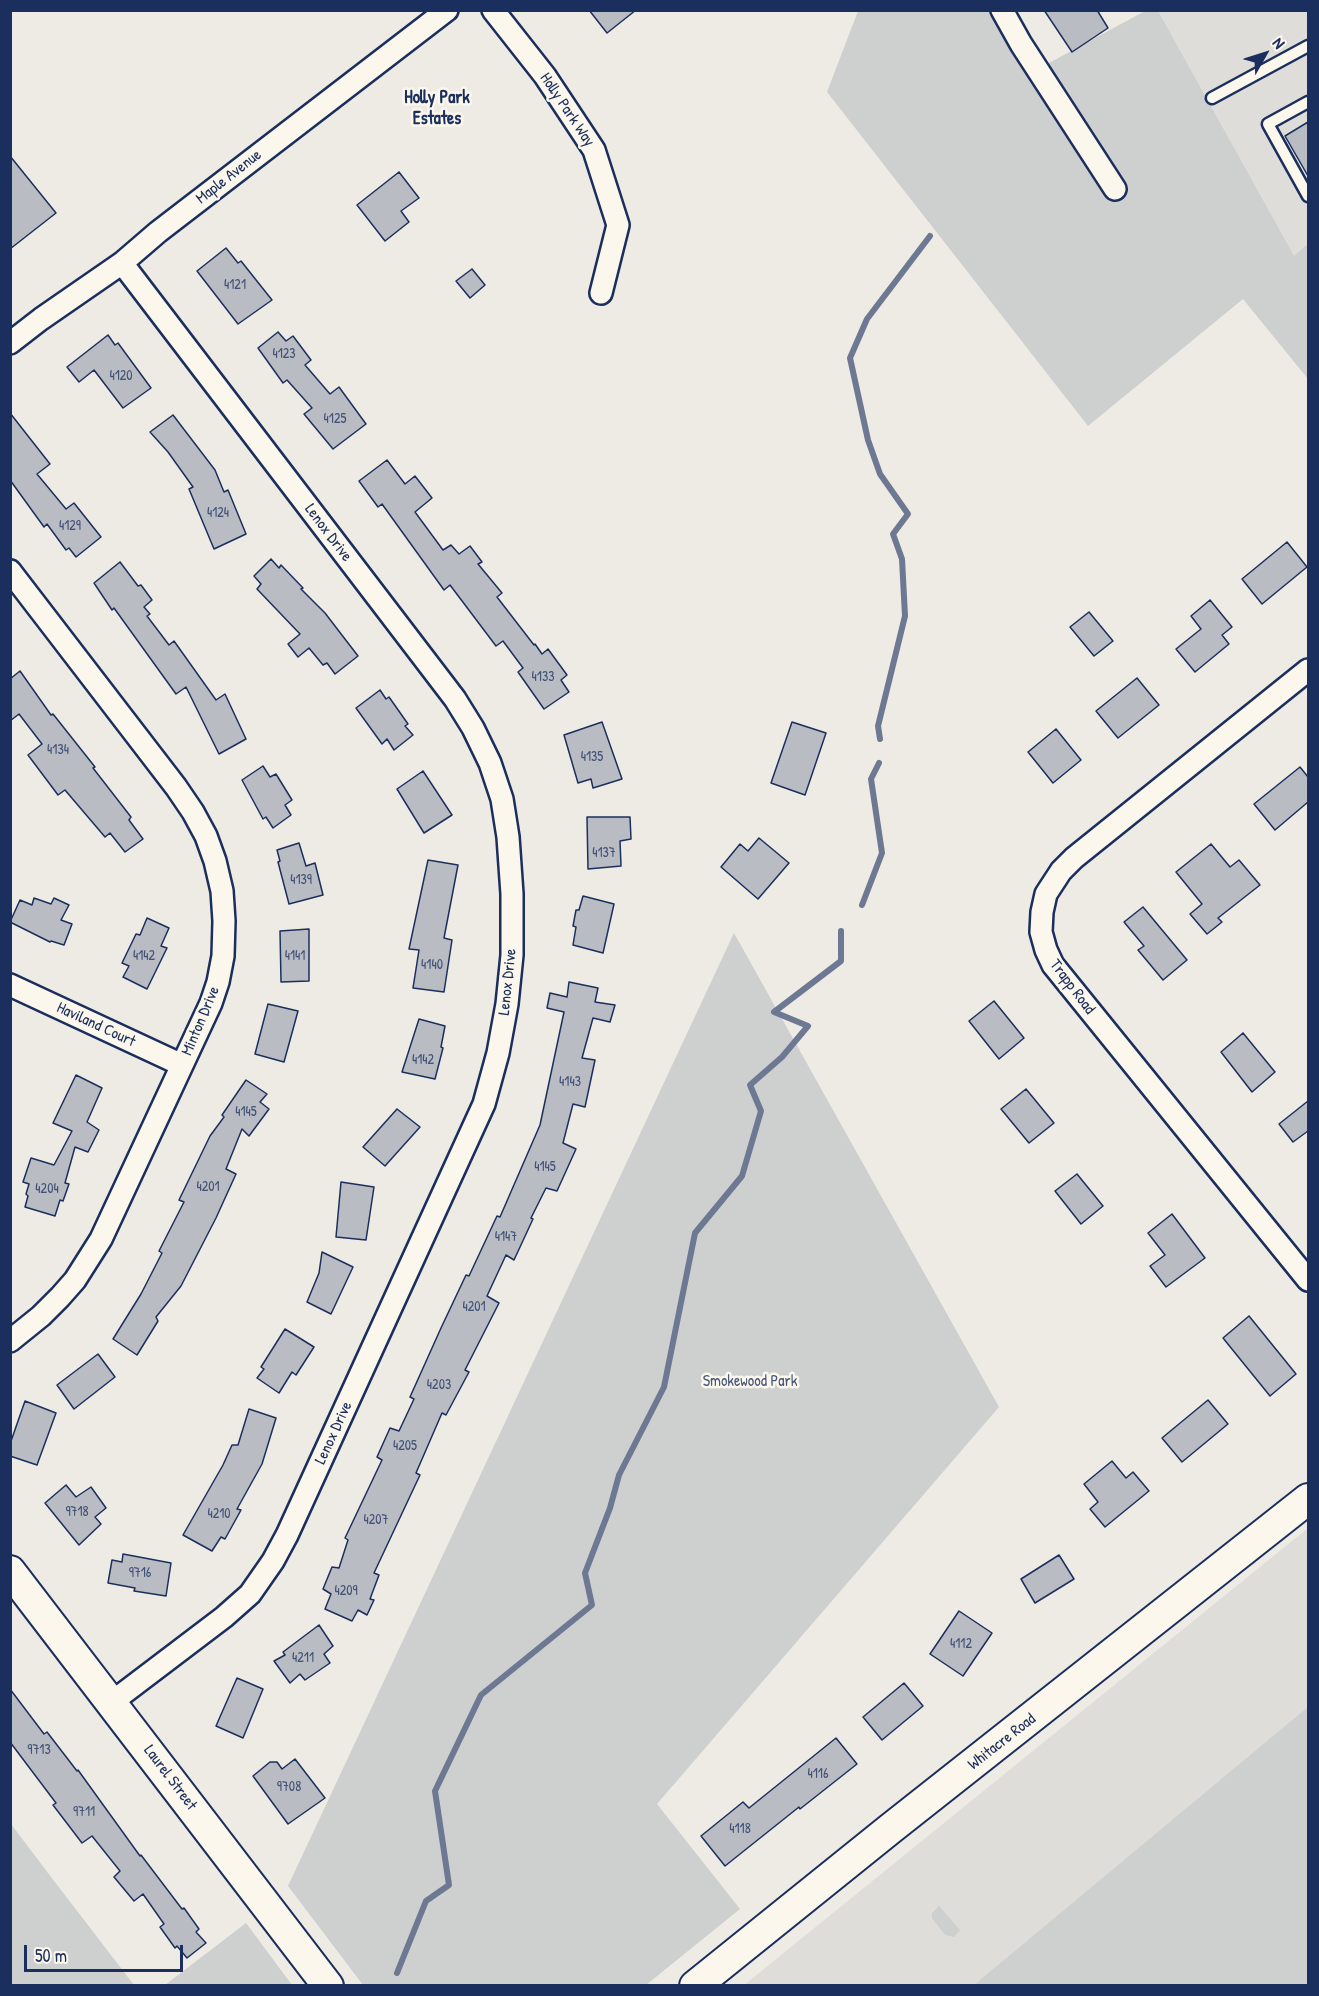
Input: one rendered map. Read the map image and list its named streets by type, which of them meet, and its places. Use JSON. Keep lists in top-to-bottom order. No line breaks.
{"streets":{"street":["Holly Park Way","Maple Avenue","Lenox Drive","Trapp Road","Minton Drive","Haviland Court","Whitacre Road","Laurel Street"]},"crossings":[["Maple Avenue","Lenox Drive"],["Lenox Drive","Laurel Street"],["Minton Drive","Haviland Court"]],"districts":["Holly Park Estates"],"parks":["Smokewood Park"],"house_numbers":["4121","4123","4120","4125","4124","4129","4133","4134","4135","4137","4139","4142","4141","4140","4142","4143","4145","4145","4201","4204","4147","4201","4203","4205","9718","4210","4207","9716","4209","4112","4211","9713","4116","9708","9711","4118"],"scale_bar":"50 m","north":"top right"}
